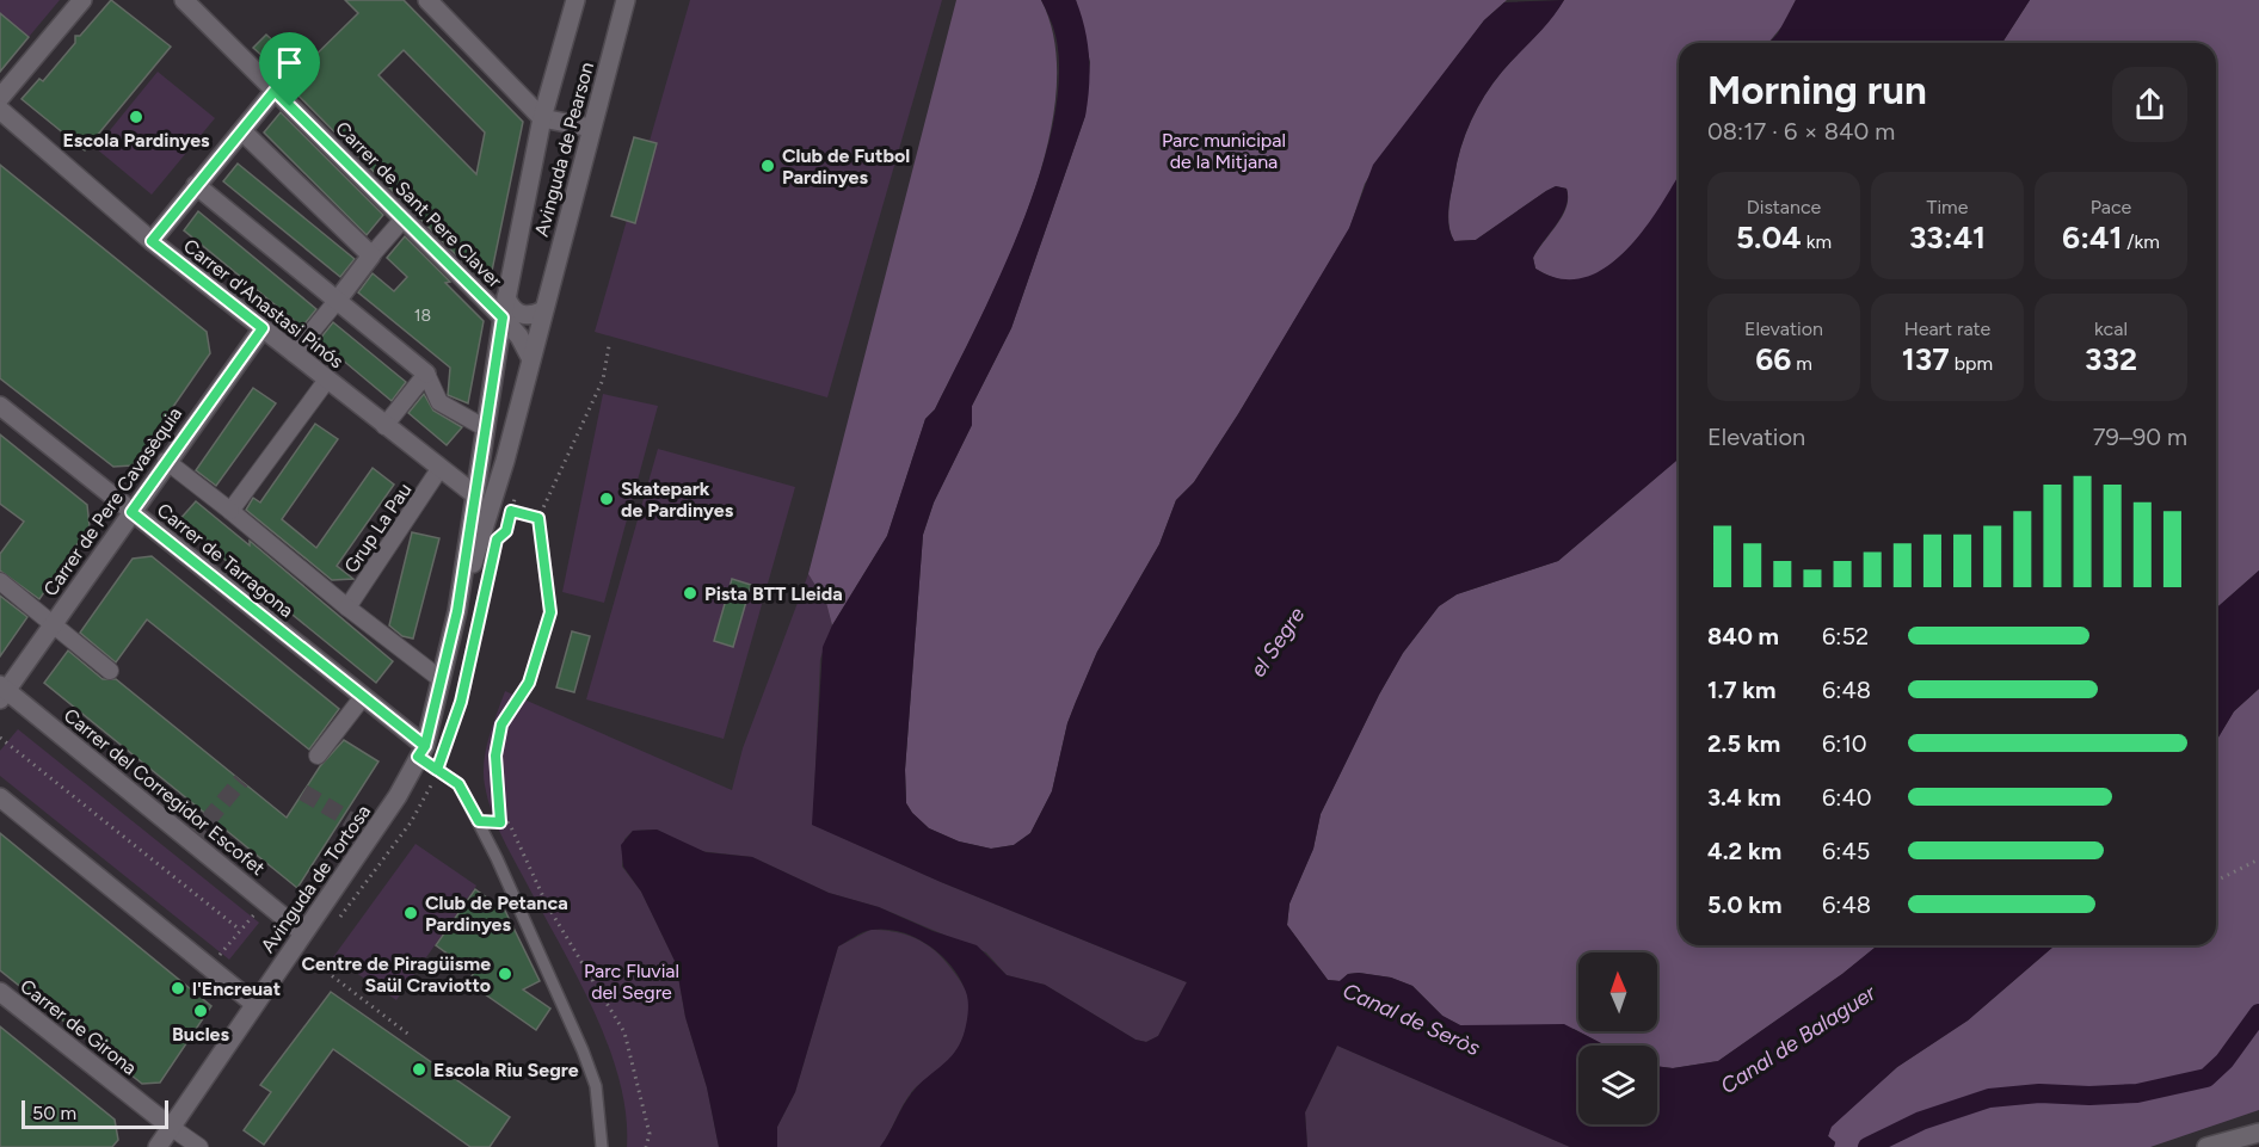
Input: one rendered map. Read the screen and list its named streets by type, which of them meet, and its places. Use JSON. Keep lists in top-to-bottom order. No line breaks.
{"streets":{"street":["Avinguda de Pearson","Carrer de Sant Pere Claver","Carrer d'Anastasi Pinós","Carrer de Pere Cavasèquia","Grup La Pau","Carrer de Tarragona","Carrer del Corregidor Escofet","Avinguda de Tortosa","Carrer de Girona"]},"crossings":[["Avinguda de Pearson","Carrer de Sant Pere Claver"],["Avinguda de Pearson","Carrer d'Anastasi Pinós"],["Avinguda de Pearson","Avinguda de Tortosa"],["Carrer d'Anastasi Pinós","Carrer de Pere Cavasèquia"],["Carrer d'Anastasi Pinós","Grup La Pau"],["Carrer d'Anastasi Pinós","Avinguda de Tortosa"],["Carrer de Pere Cavasèquia","Grup La Pau"],["Carrer de Pere Cavasèquia","Carrer de Tarragona"],["Carrer de Pere Cavasèquia","Carrer del Corregidor Escofet"],["Grup La Pau","Avinguda de Tortosa"],["Carrer de Tarragona","Avinguda de Tortosa"],["Carrer del Corregidor Escofet","Avinguda de Tortosa"],["Avinguda de Tortosa","Carrer de Girona"]],"water":["el Segre","Canal de Seròs","Canal de Balaguer"],"parks":["Parc municipal de la Mitjana","Parc Fluvial del Segre"],"places":["Escola Pardinyes","Club de Futbol Pardinyes","Skatepark de Pardinyes","Pista BTT Lleida","Club de Petanca Pardinyes","Centre de Piragüisme Saül Craviotto","l'Encreuat","Bucles","Escola Riu Segre"],"house_numbers":["18"],"scale_bar":"50 m","north":"top","page":{"heading":["Morning run","08:17 · 6 × 840 m"],"stats":[["Distance","5.04 km"],["Time","33:41"],["Pace","6:41 /km"],["Elevation","66 m"],["Heart rate","137 bpm"],["kcal","332"]],"chart":["Elevation","79–90 m"],"list":[{"name":"840 m","note":"6:52"},{"name":"1.7 km","note":"6:48"},{"name":"2.5 km","note":"6:10"},{"name":"3.4 km","note":"6:40"},{"name":"4.2 km","note":"6:45"},{"name":"5.0 km","note":"6:48"}],"scale":"50 m"}}
